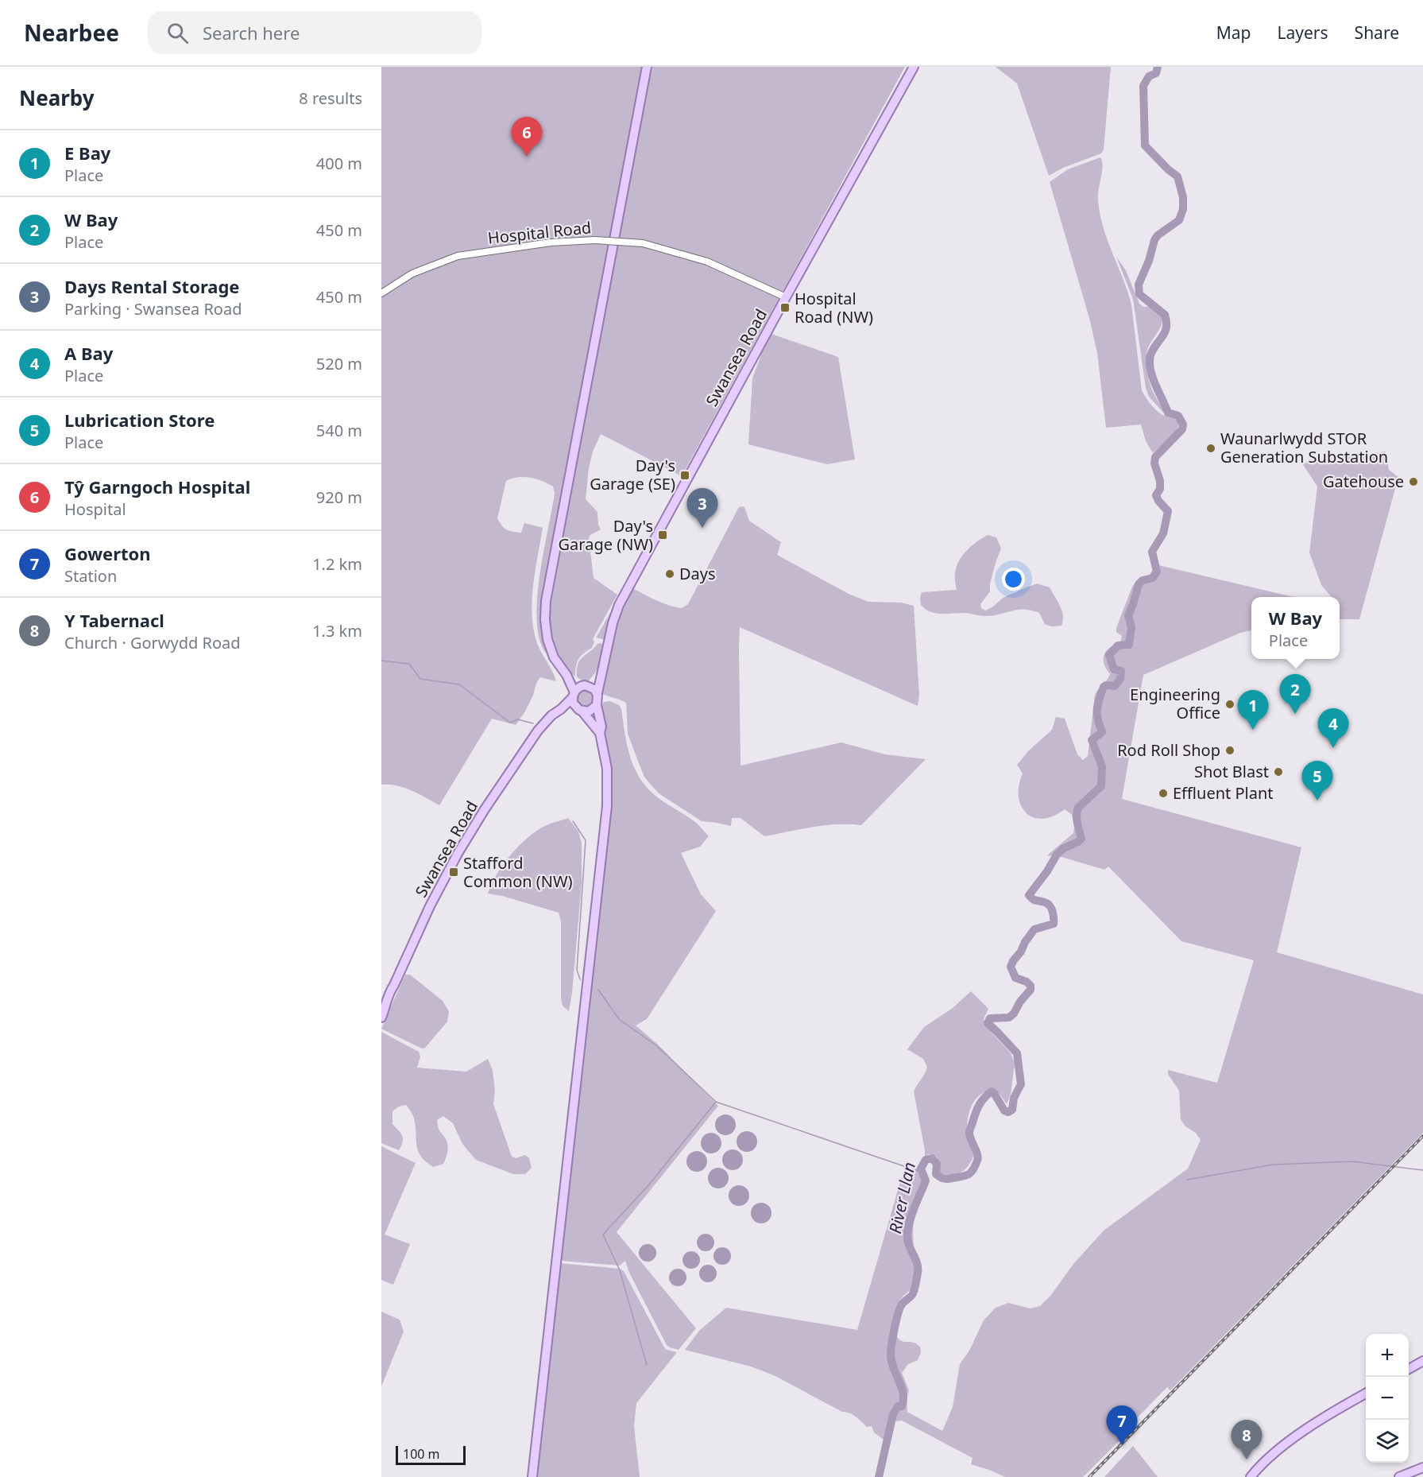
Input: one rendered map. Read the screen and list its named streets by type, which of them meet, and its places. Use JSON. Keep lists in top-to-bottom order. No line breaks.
{"streets":{"main road":["Swansea Road"],"street":["Hospital Road"]},"crossings":[["Hospital Road","Swansea Road"]],"water":["River Llan"],"places":{"transit":["Hospital Road (NW)","Day's Garage (SE)","Day's Garage (NW)","Stafford Common (NW)"],"other":["Waunarlwydd STOR Generation Substation","Gatehouse","Days","Engineering Office","Rod Roll Shop","Shot Blast","Effluent Plant"]},"scale_bar":"100 m","page":{"header":"Nearbee","search":"Search here","nav":["Map","Layers","Share"],"heading":["Nearby","8 results"],"pins":["6","3","2","1","4","5","7","8"],"list":[{"mark":"1","name":"E Bay","note":"Place","value":"400 m"},{"mark":"2","name":"W Bay","note":"Place","value":"450 m"},{"mark":"3","name":"Days Rental Storage","note":"Parking · Swansea Road","value":"450 m"},{"mark":"4","name":"A Bay","note":"Place","value":"520 m"},{"mark":"5","name":"Lubrication Store","note":"Place","value":"540 m"},{"mark":"6","name":"Tŷ Garngoch Hospital","note":"Hospital","value":"920 m"},{"mark":"7","name":"Gowerton","note":"Station","value":"1.2 km"},{"mark":"8","name":"Y Tabernacl","note":"Church · Gorwydd Road","value":"1.3 km"}],"popup":["W Bay","Place"],"map_buttons":["+","−"],"scale":"100 m"}}
